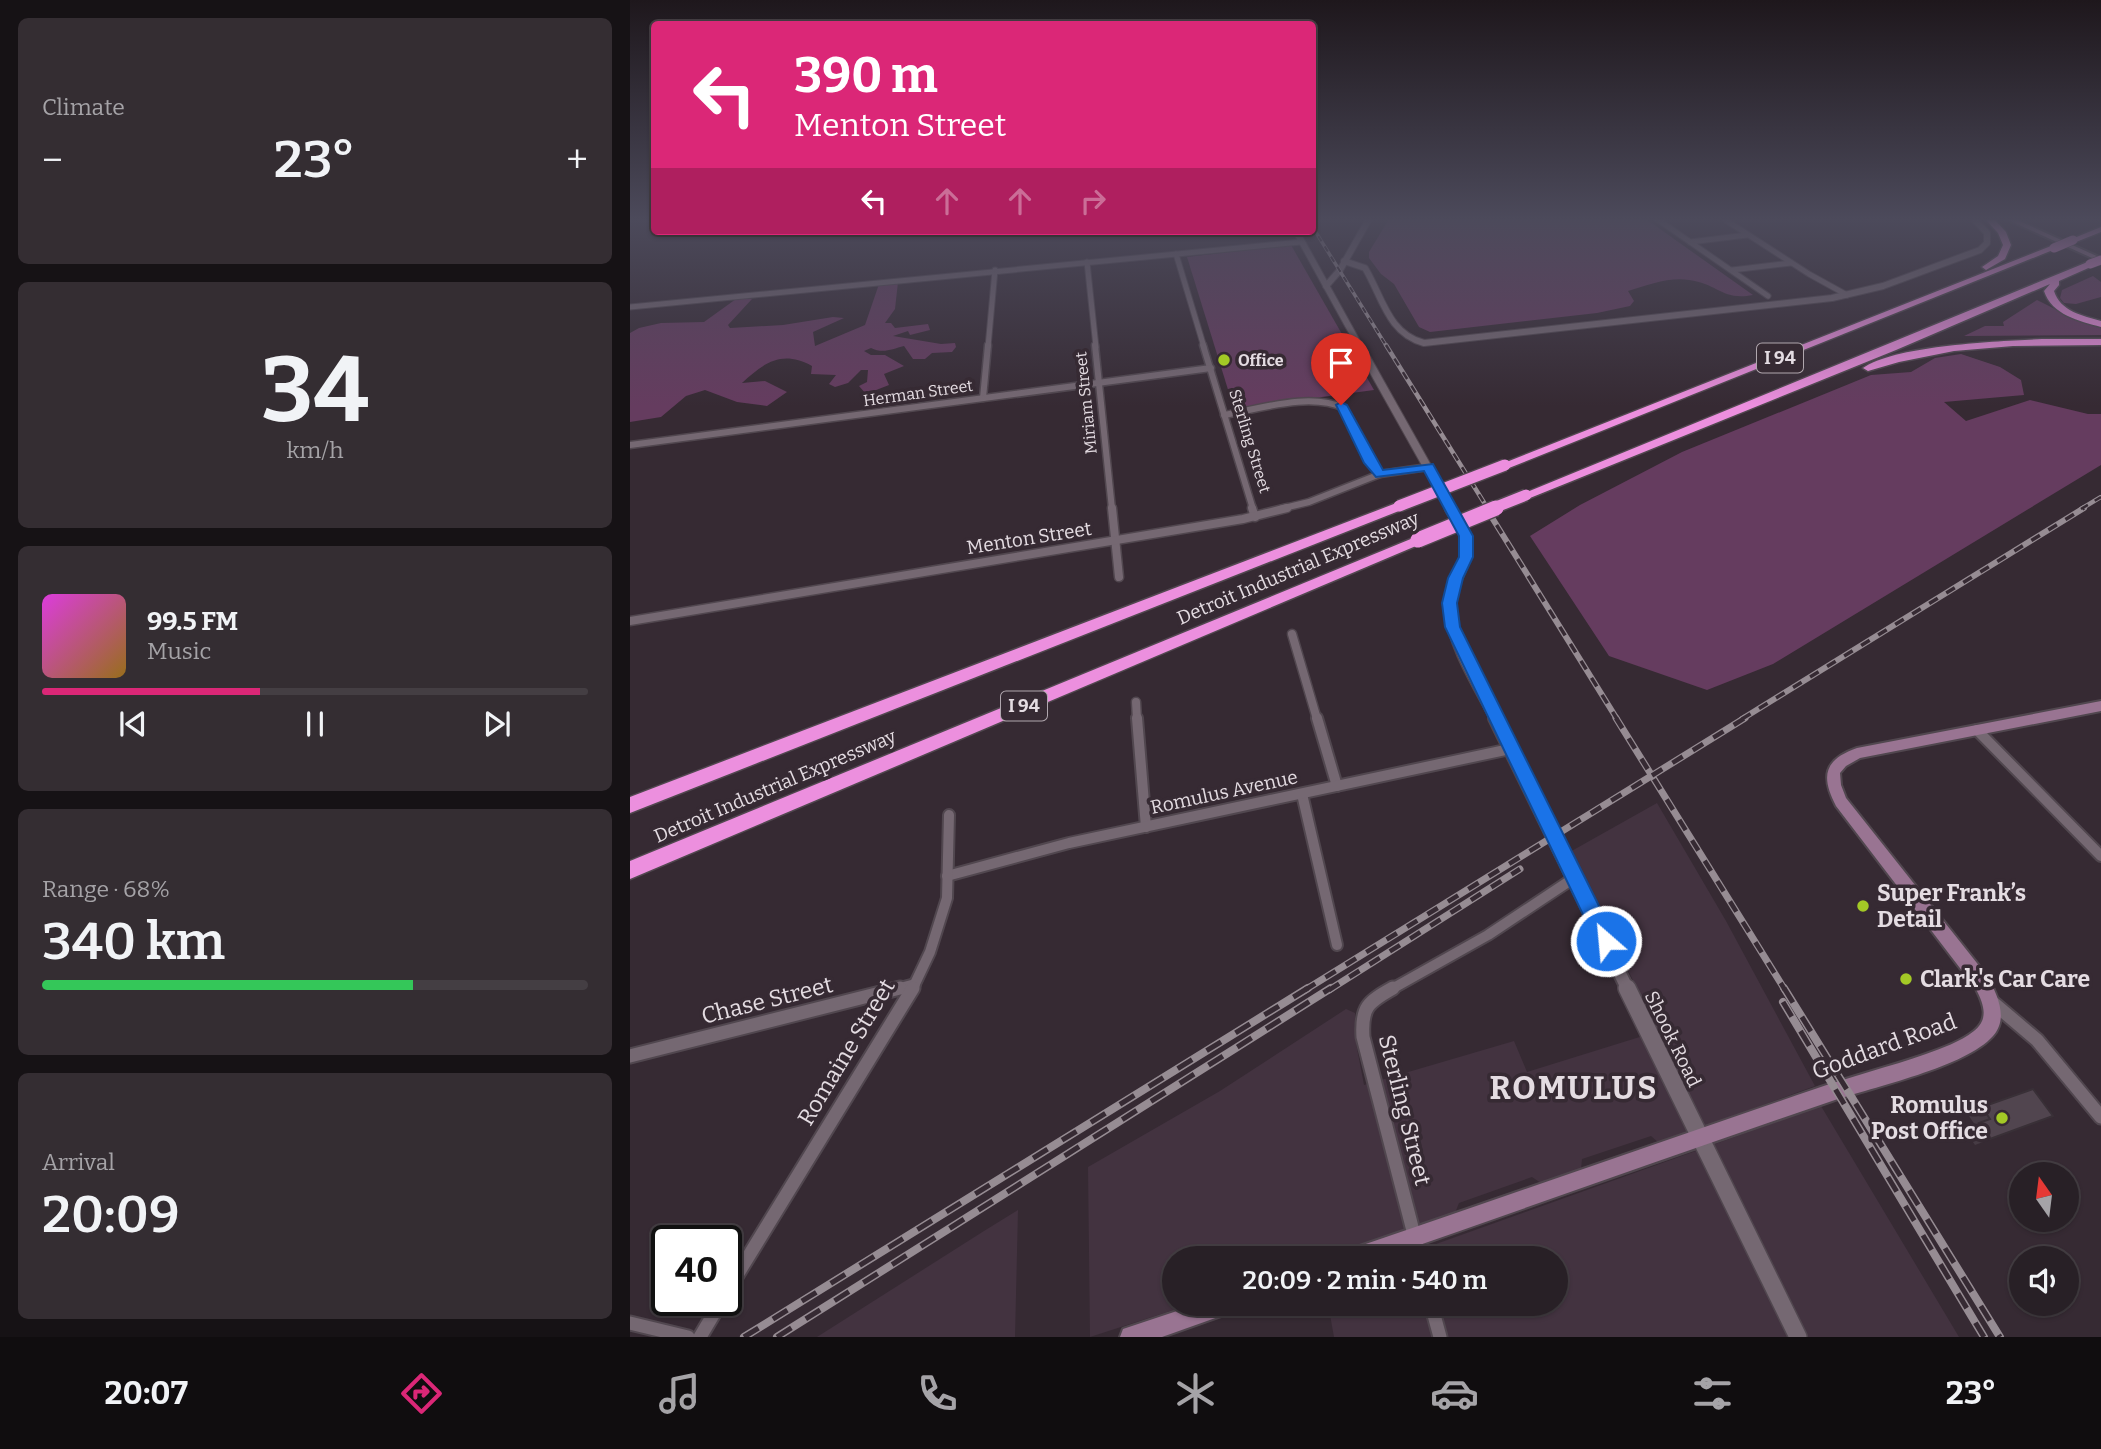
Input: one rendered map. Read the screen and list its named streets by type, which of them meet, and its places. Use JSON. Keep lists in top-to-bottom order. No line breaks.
{"streets":{"highway":["I 94","Detroit Industrial Expressway"],"main road":["Goddard Road"],"street":["Herman Street","Miriam Street","Sterling Street","Menton Street","Romulus Avenue","Chase Street","Shook Road","Romaine Street"]},"crossings":[["Herman Street","Miriam Street"],["Herman Street","Sterling Street"],["Miriam Street","Menton Street"],["Sterling Street","Menton Street"],["Sterling Street","Shook Road"],["Sterling Street","Goddard Road"],["Menton Street","Shook Road"],["Romulus Avenue","Shook Road"],["Romulus Avenue","Romaine Street"],["Chase Street","Romaine Street"],["Shook Road","Goddard Road"]],"districts":["ROMULUS"],"places":["Office","Super Frank’s Detail","Clark's Car Care","Romulus Post Office"],"north":"top","page":{"tile":["Climate",["34","km/h"],["Range · 68%","340 km"],["Arrival","20:09"]],"turn":["390 m","Menton Street"],"heat":["−","23°","+"],"song":["99.5 FM","Music"],"limit":"40","trip":"20:09 · 2 min · 540 m","tabs":["20:07","23°"]}}
